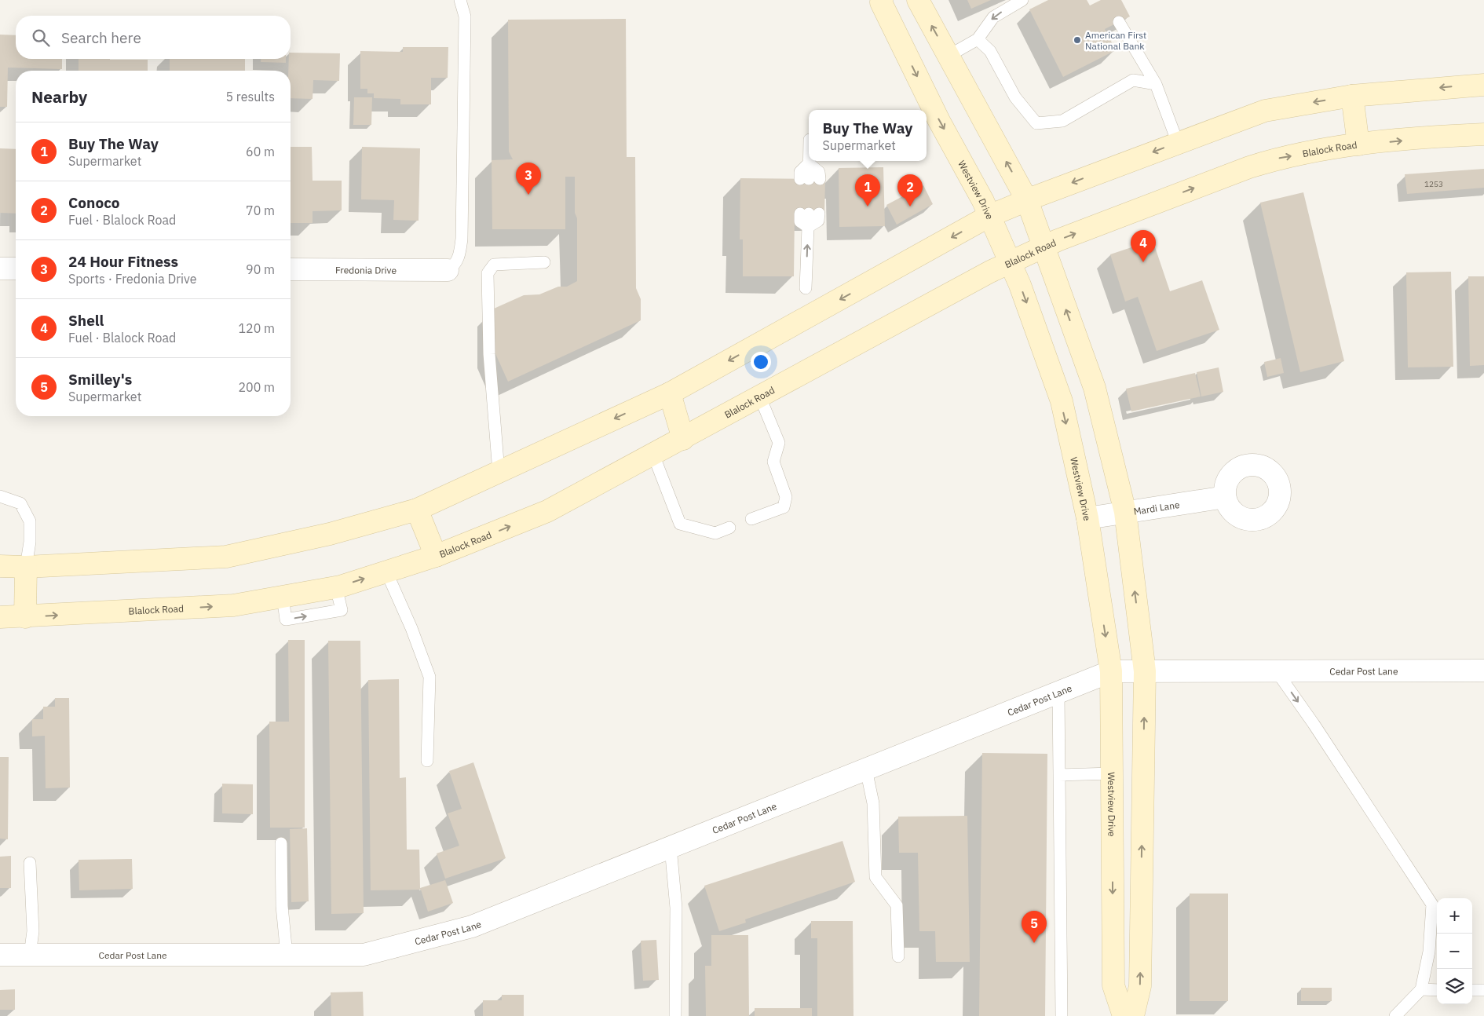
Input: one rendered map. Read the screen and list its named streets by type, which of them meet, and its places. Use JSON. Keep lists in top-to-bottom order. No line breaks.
{"streets":{"main road":["Blalock Road","Westview Drive"],"street":["Fredonia Drive","Mardi Lane","Cedar Post Lane"]},"crossings":[["Blalock Road","Westview Drive"],["Westview Drive","Mardi Lane"],["Westview Drive","Cedar Post Lane"]],"places":["American First National Bank"],"house_numbers":["1253"],"page":{"search":"Search here","heading":["Nearby","5 results"],"popup":["Buy The Way","Supermarket"],"list":[{"mark":"1","name":"Buy The Way","note":"Supermarket","value":"60 m"},{"mark":"2","name":"Conoco","note":"Fuel · Blalock Road","value":"70 m"},{"mark":"3","name":"24 Hour Fitness","note":"Sports · Fredonia Drive","value":"90 m"},{"mark":"4","name":"Shell","note":"Fuel · Blalock Road","value":"120 m"},{"mark":"5","name":"Smilley's","note":"Supermarket","value":"200 m"}],"pins":["3","1","2","4","5"],"map_buttons":["+","−"]}}
